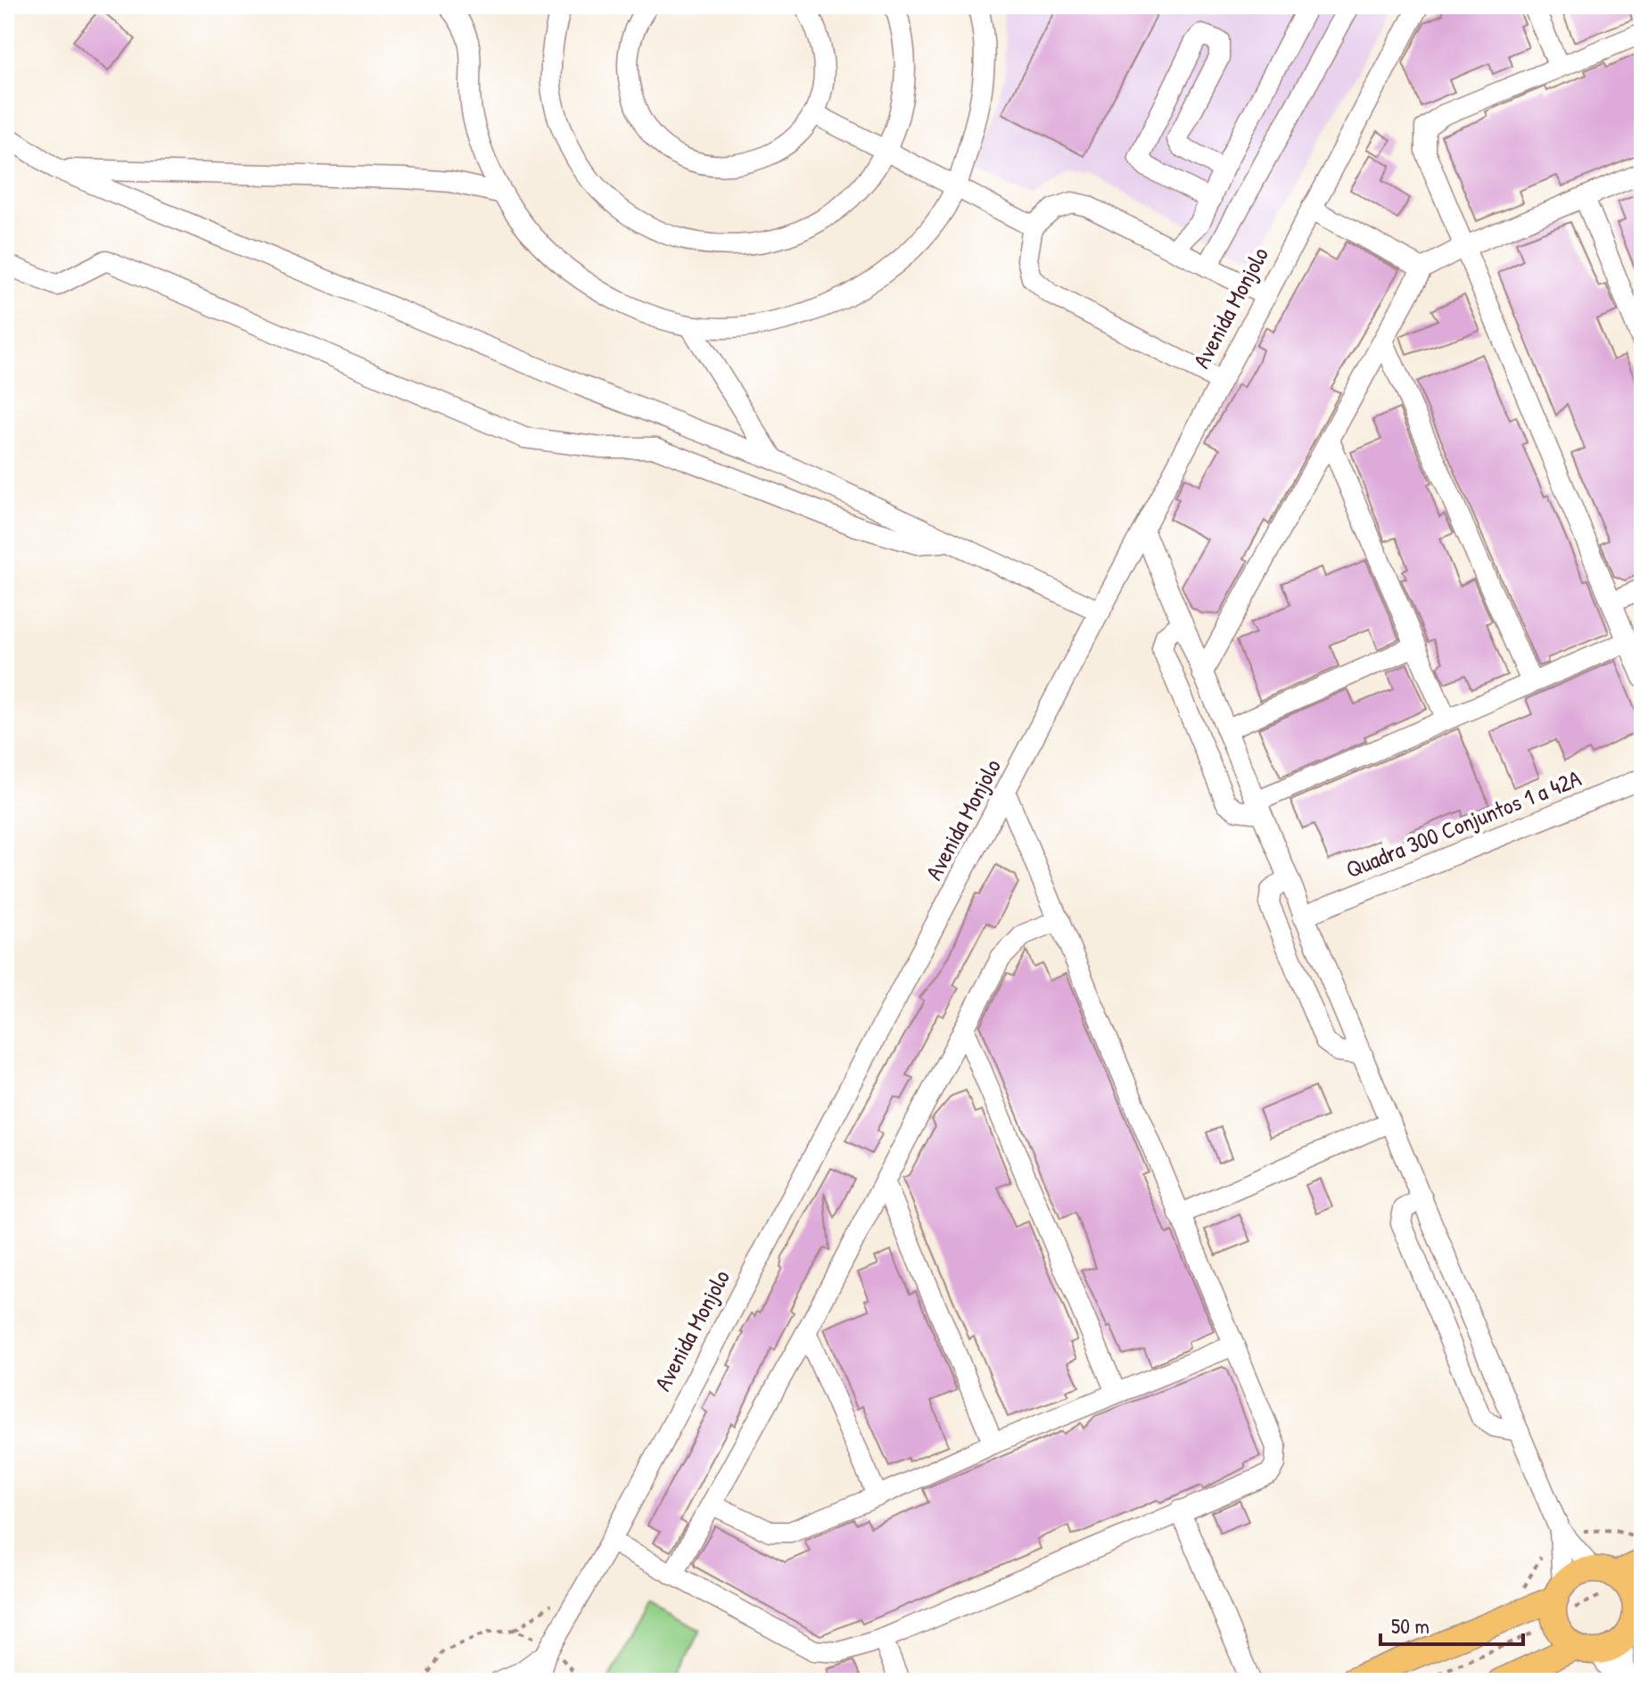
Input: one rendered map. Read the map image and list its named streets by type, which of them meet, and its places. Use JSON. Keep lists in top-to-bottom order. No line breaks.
{"streets":{"street":["Avenida Monjolo","Quadra 300 Conjuntos 1 a 42A"]},"scale_bar":"50 m"}
